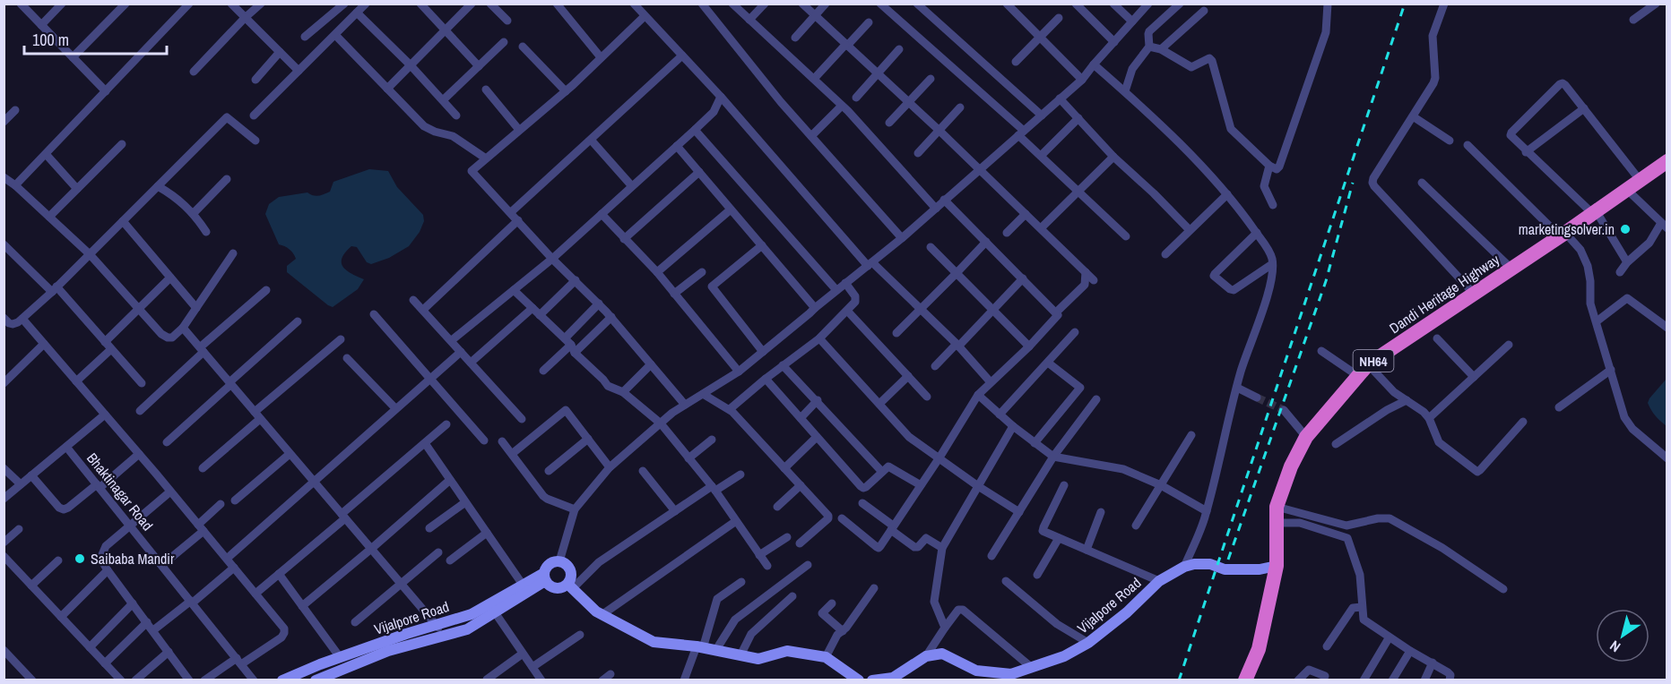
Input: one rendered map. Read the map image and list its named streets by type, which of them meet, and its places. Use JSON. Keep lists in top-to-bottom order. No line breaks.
{"streets":{"highway":["Dandi Heritage Highway","NH64"],"main road":["Vijalpore Road"],"street":["Bhaktinagar Road"]},"crossings":[["Dandi Heritage Highway","Vijalpore Road"]],"places":["marketingsolver.in","Saibaba Mandir"],"scale_bar":"100 m","north":"bottom left"}
